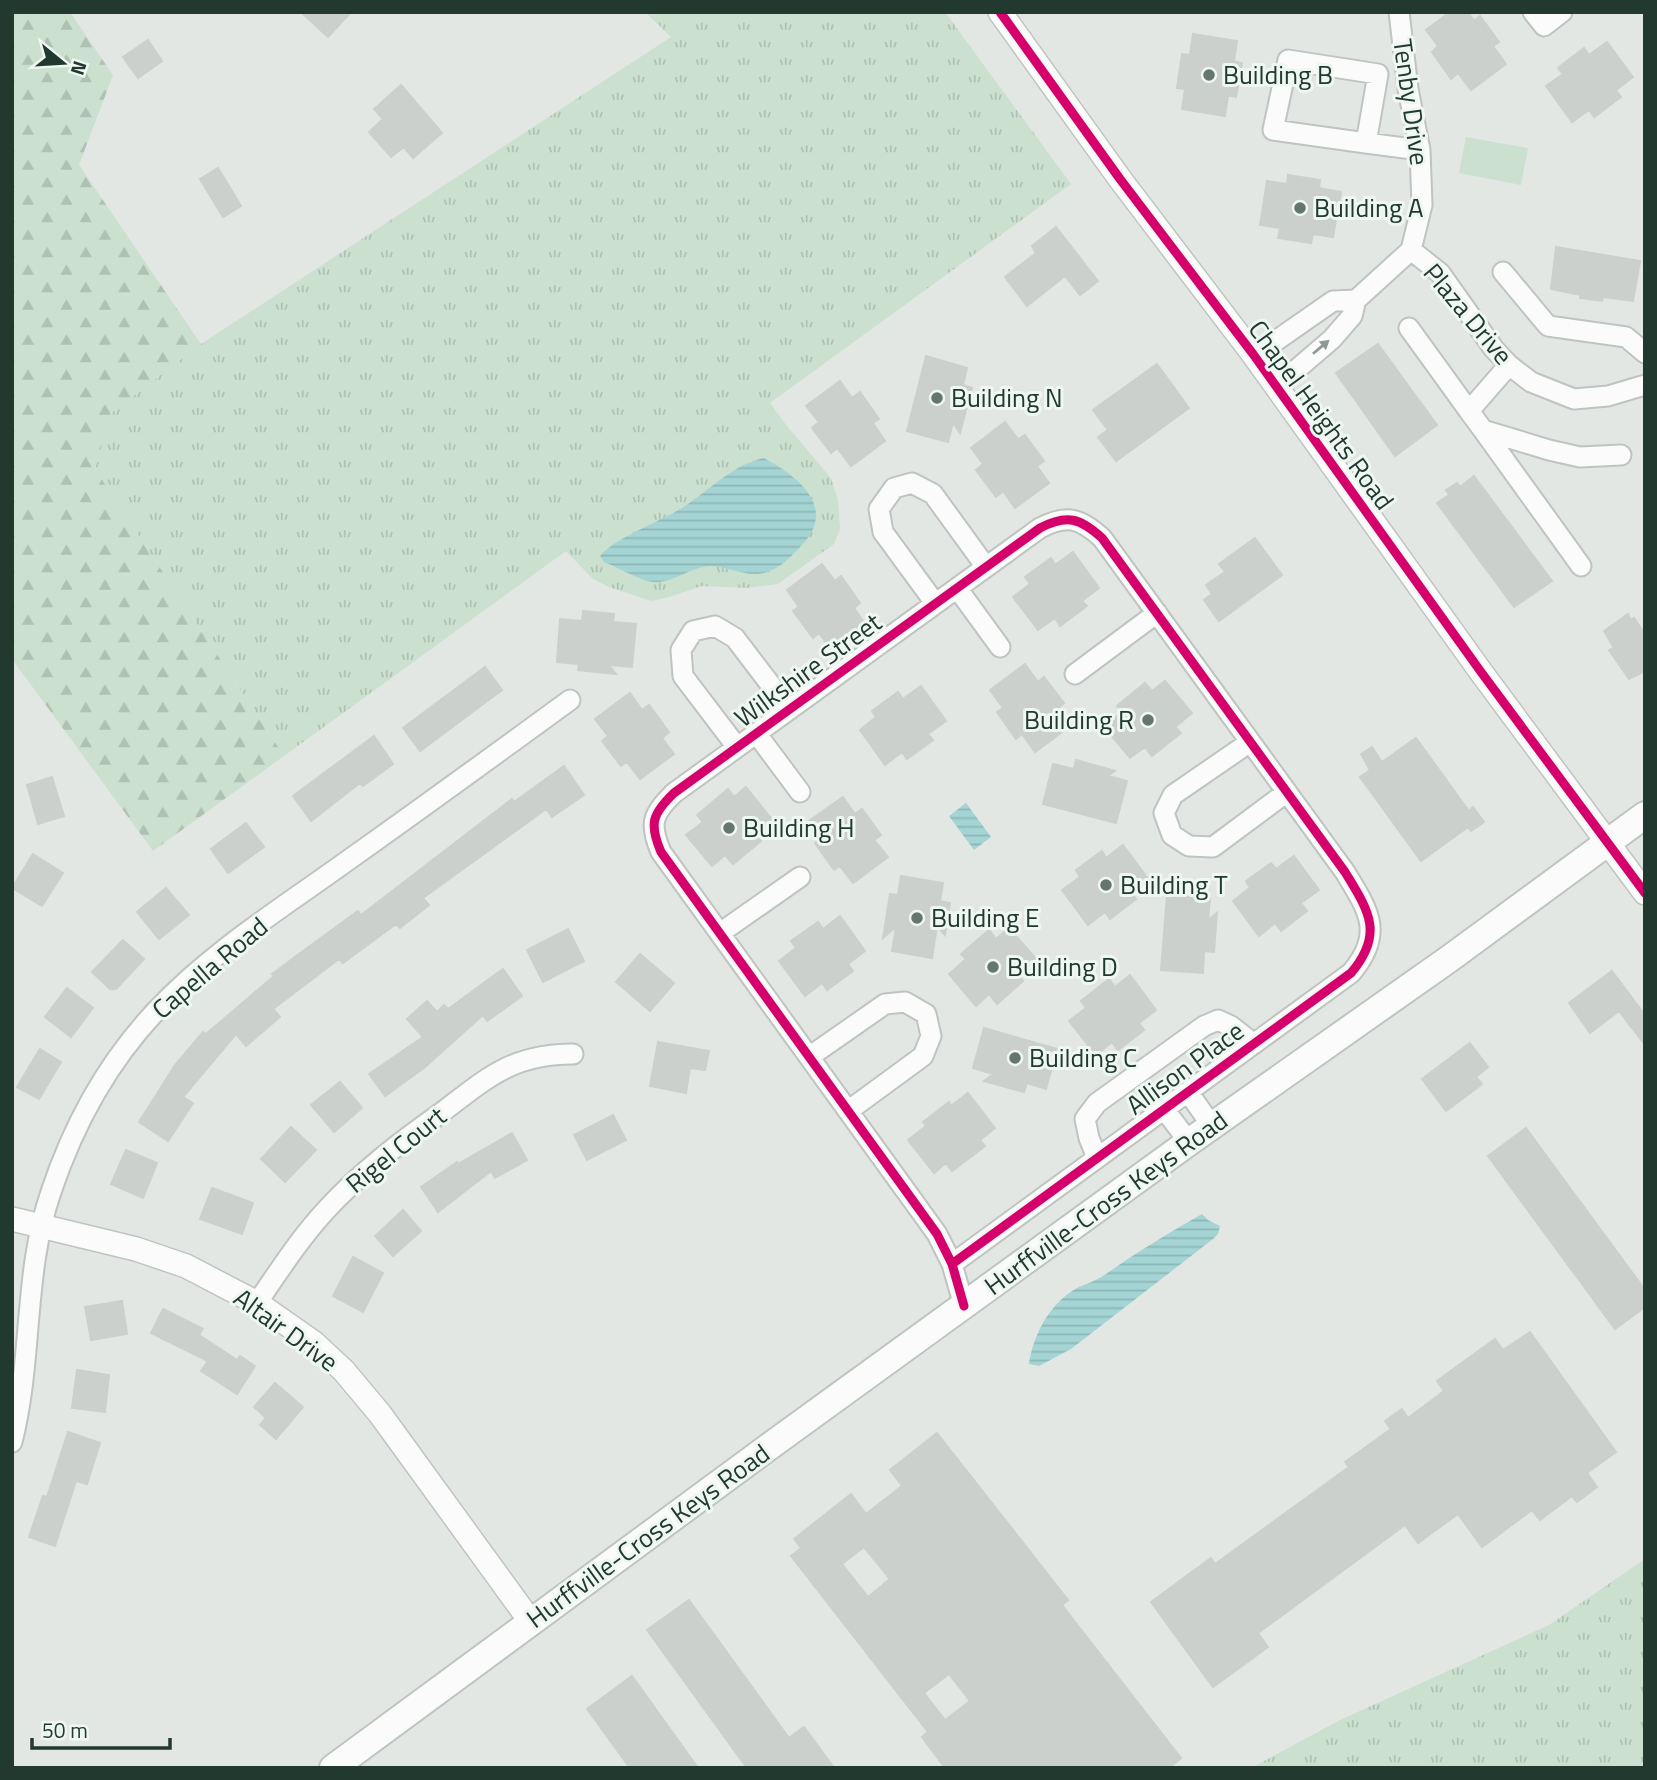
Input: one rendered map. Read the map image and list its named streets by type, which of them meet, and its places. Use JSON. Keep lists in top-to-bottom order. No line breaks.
{"streets":{"main road":["Hurffville-Cross Keys Road"],"street":["Tenby Drive","Plaza Drive","Chapel Heights Road","Wilkshire Street","Capella Road","Allison Place","Rigel Court","Altair Drive"]},"crossings":[["Tenby Drive","Plaza Drive"],["Chapel Heights Road","Hurffville-Cross Keys Road"],["Wilkshire Street","Allison Place"],["Wilkshire Street","Hurffville-Cross Keys Road"],["Capella Road","Altair Drive"],["Allison Place","Hurffville-Cross Keys Road"],["Rigel Court","Altair Drive"],["Hurffville-Cross Keys Road","Altair Drive"]],"places":["Building B","Building A","Building N","Building R","Building H","Building T","Building E","Building D","Building C"],"scale_bar":"50 m","north":"right"}
